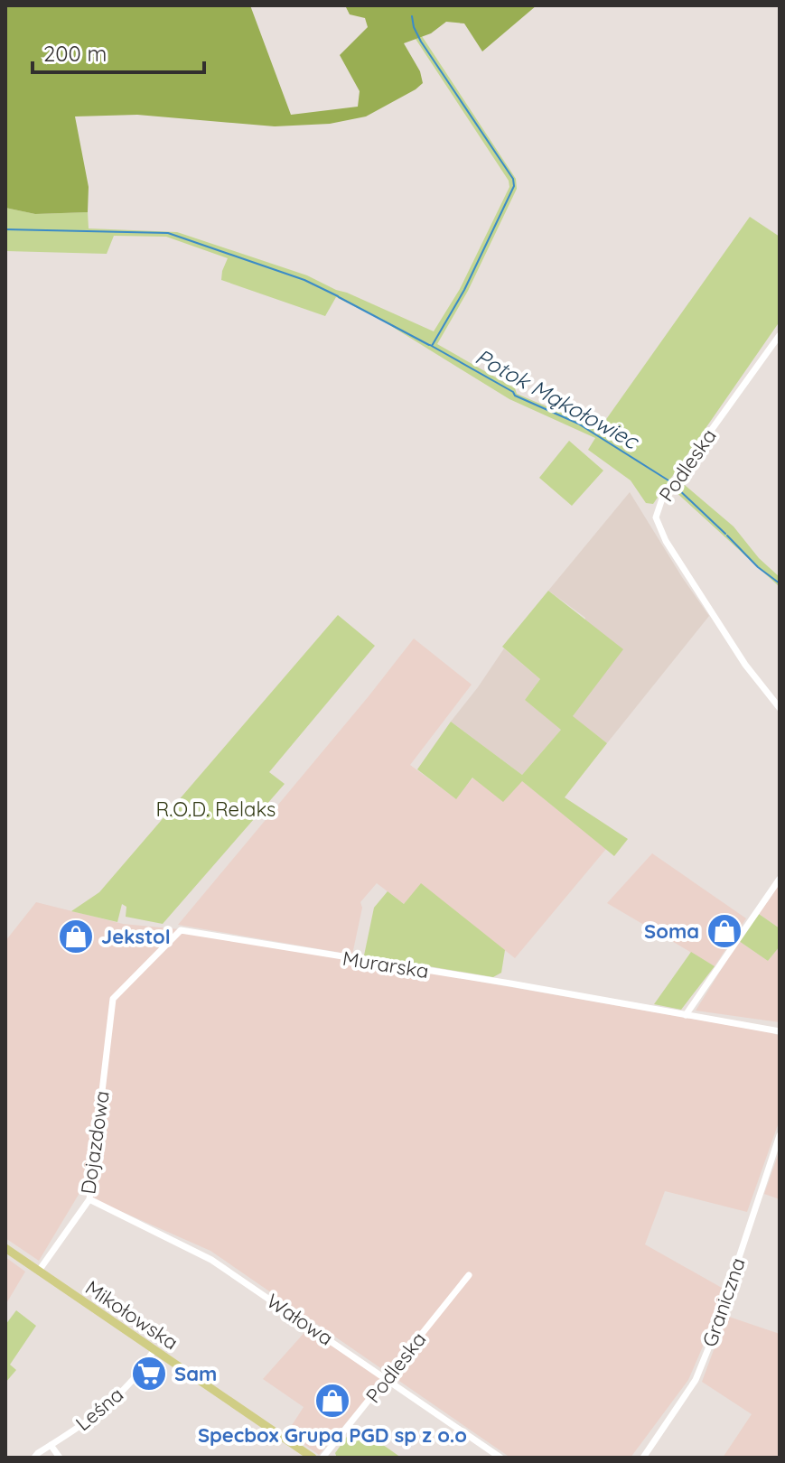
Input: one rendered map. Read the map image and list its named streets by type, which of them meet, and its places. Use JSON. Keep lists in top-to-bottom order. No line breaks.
{"streets":{"main road":["Mikołowska"],"street":["Podleska","Murarska","Dojazdowa","Graniczna","Wałowa","Leśna"]},"crossings":[["Podleska","Wałowa"],["Murarska","Dojazdowa"],["Dojazdowa","Mikołowska"],["Dojazdowa","Wałowa"],["Mikołowska","Leśna"]],"water":["Potok Mąkołowiec"],"parks":["R.O.D. Relaks"],"places":{"shop":["Soma","Jekstol","Specbox Grupa PGD sp z o.o"],"supermarket":["Sam"]},"scale_bar":"200 m"}
